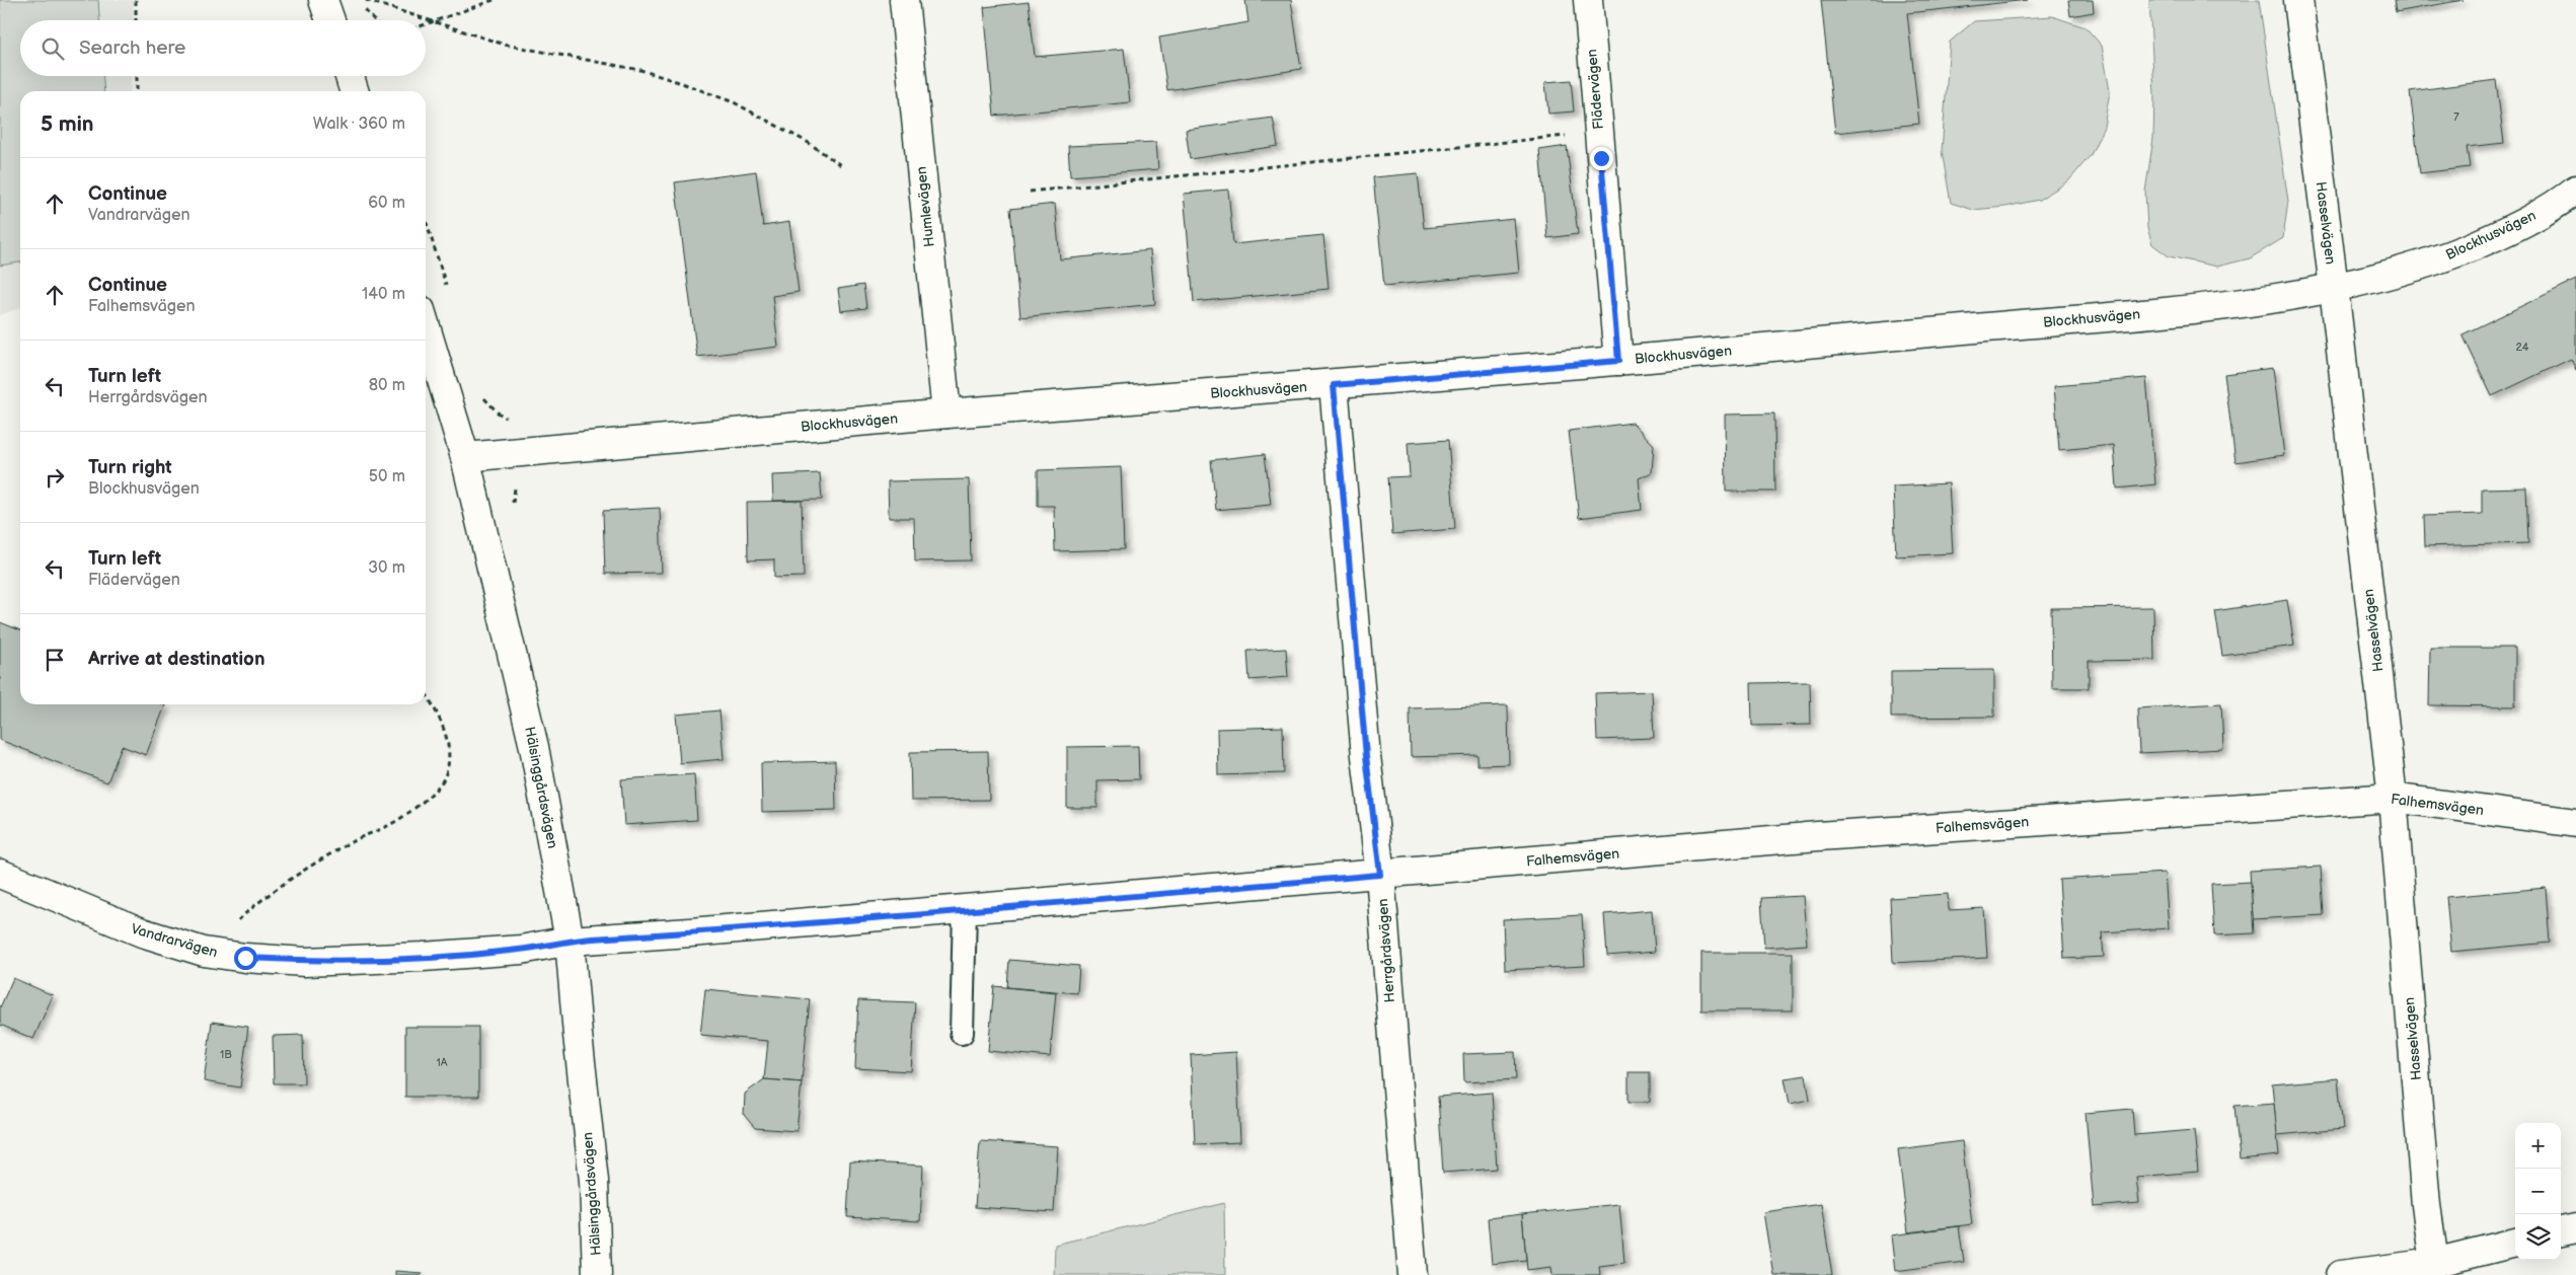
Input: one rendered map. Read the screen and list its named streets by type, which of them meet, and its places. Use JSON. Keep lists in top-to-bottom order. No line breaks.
{"streets":{"street":["Flädervägen","Humlevägen","Hasselvägen","Blockhusvägen","Hälsinggårdsvägen","Falhemsvägen","Vandrarvägen","Herrgårdsvägen"]},"crossings":[["Flädervägen","Blockhusvägen"],["Humlevägen","Blockhusvägen"],["Hasselvägen","Blockhusvägen"],["Hasselvägen","Falhemsvägen"],["Blockhusvägen","Hälsinggårdsvägen"],["Blockhusvägen","Herrgårdsvägen"],["Hälsinggårdsvägen","Falhemsvägen"],["Hälsinggårdsvägen","Vandrarvägen"],["Falhemsvägen","Vandrarvägen"],["Falhemsvägen","Herrgårdsvägen"]],"house_numbers":["7","24","1B","1A"],"page":{"search":"Search here","heading":["5 min","Walk · 360 m"],"list":[["Continue","Vandrarvägen","60 m"],["Continue","Falhemsvägen","140 m"],["Turn left","Herrgårdsvägen","80 m"],["Turn right","Blockhusvägen","50 m"],["Turn left","Flädervägen","30 m"],"Arrive at destination"],"map_buttons":["+","−"]}}
